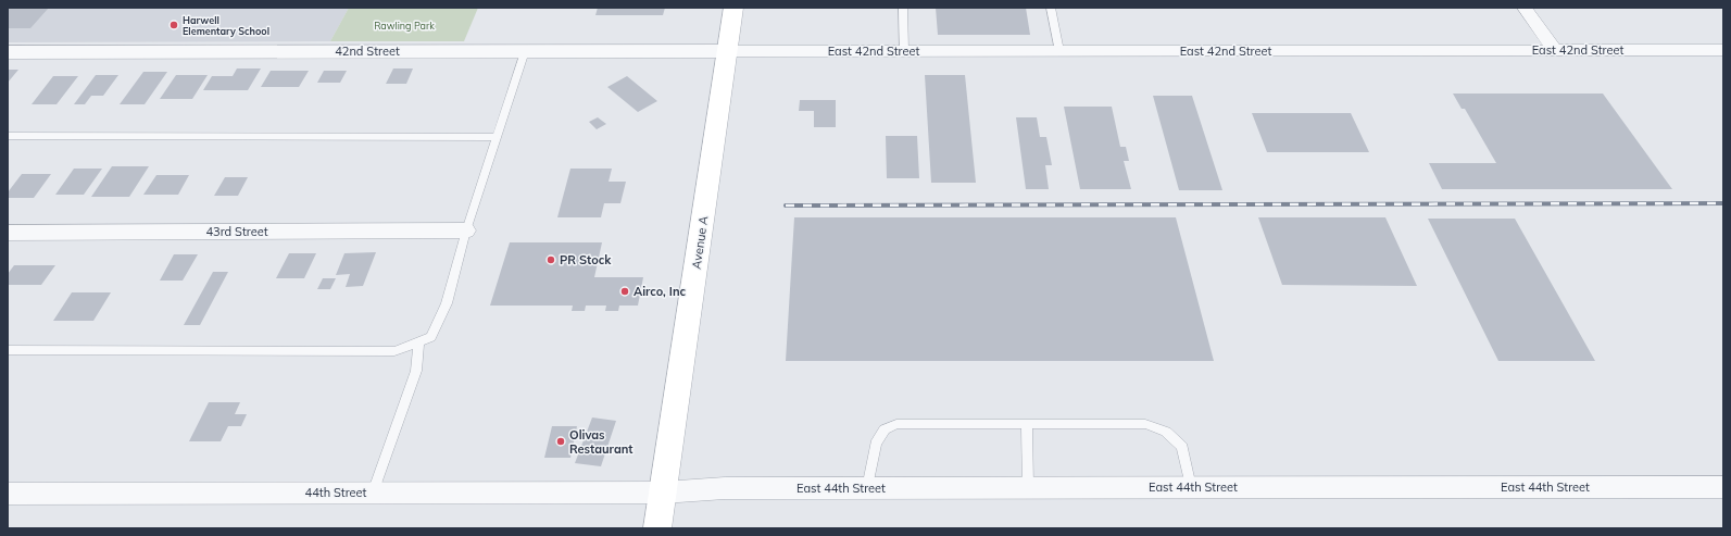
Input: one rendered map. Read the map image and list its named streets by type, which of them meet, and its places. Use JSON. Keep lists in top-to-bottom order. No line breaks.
{"streets":{"main road":["Avenue A"],"street":["East 42nd Street","42nd Street","43rd Street","East 44th Street","44th Street"]},"crossings":[["East 42nd Street","42nd Street"],["East 42nd Street","Avenue A"],["42nd Street","Avenue A"],["Avenue A","East 44th Street"],["Avenue A","44th Street"],["East 44th Street","44th Street"]],"parks":["Rawling Park"],"places":["Harwell Elementary School","PR Stock","Airco, Inc","Olivas Restaurant"]}
